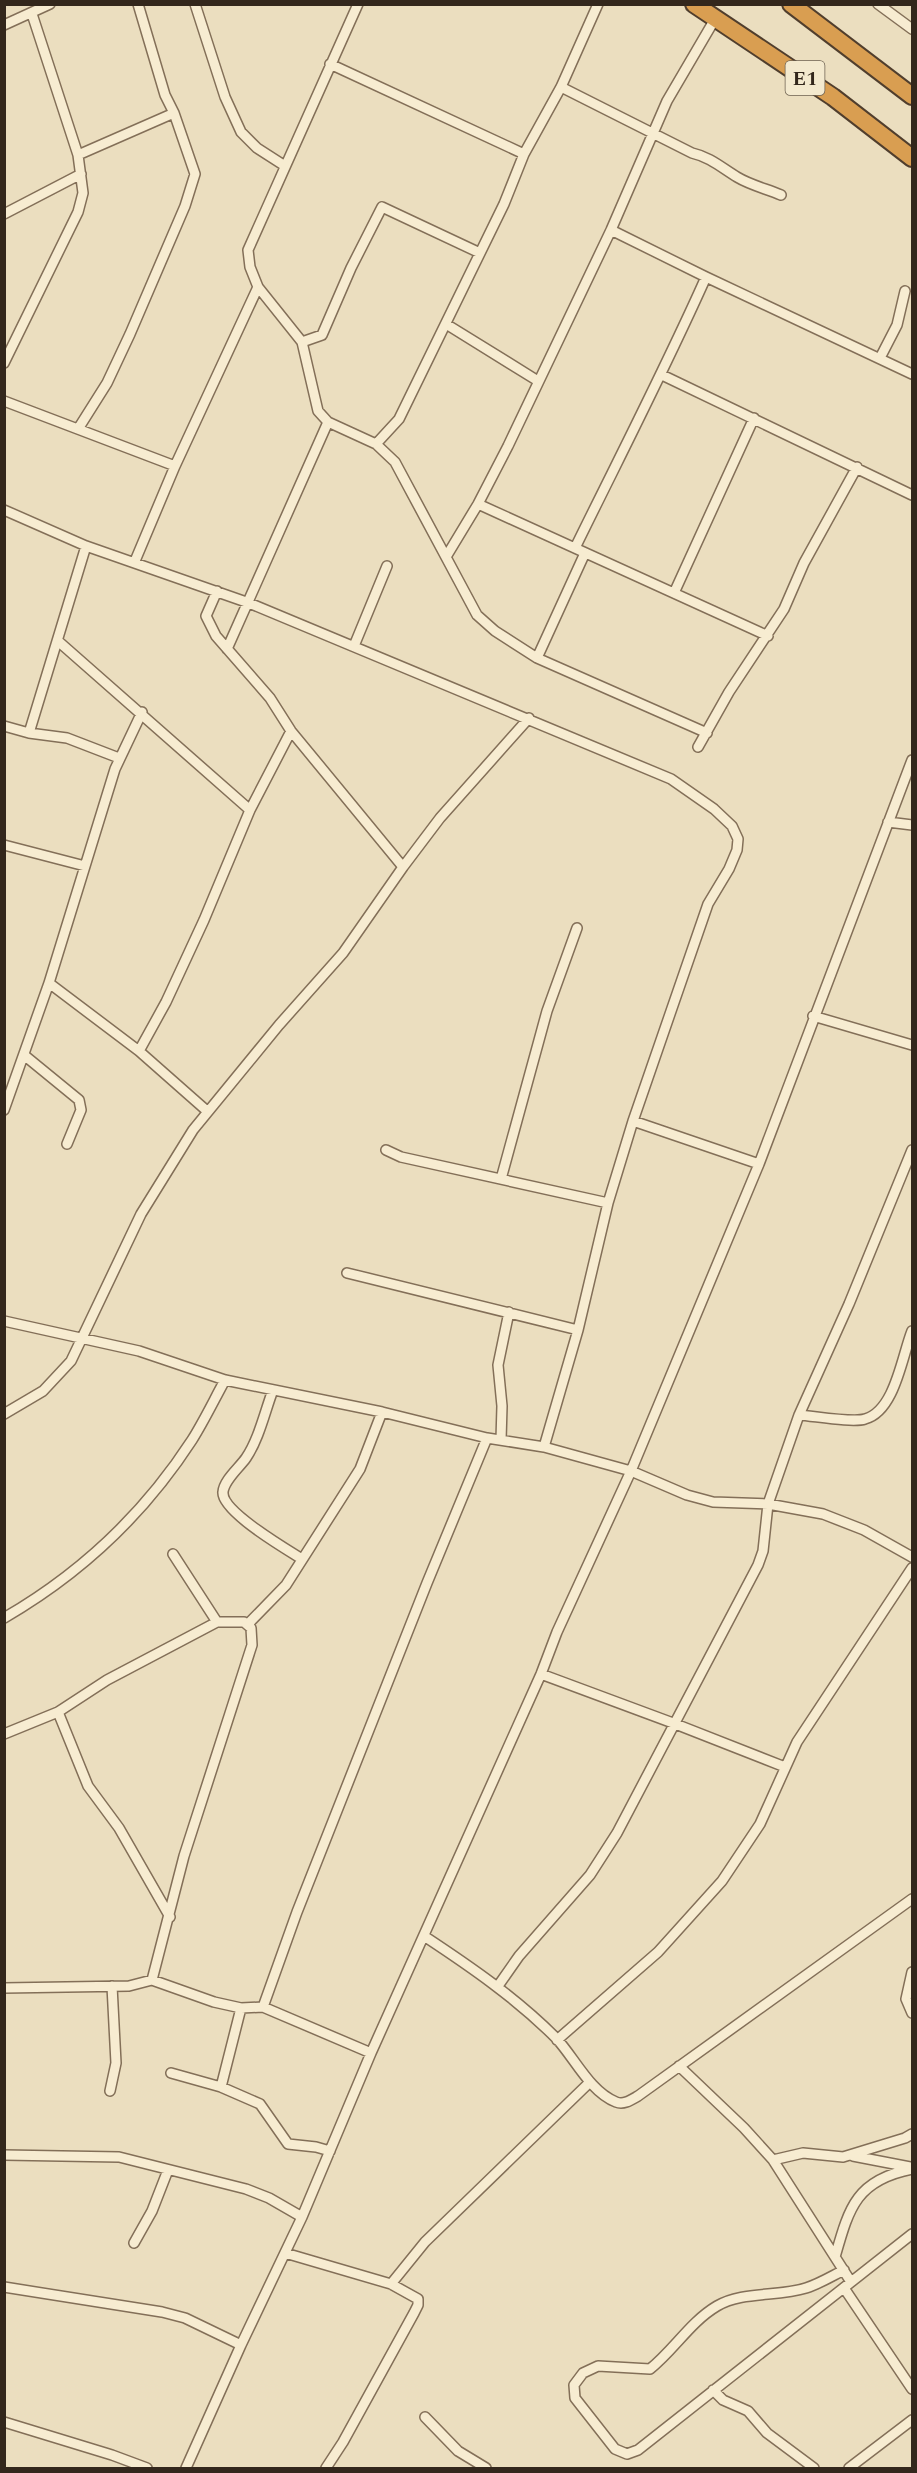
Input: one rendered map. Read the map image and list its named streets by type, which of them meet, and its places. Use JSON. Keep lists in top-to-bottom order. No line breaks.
{"streets":{"highway":["E1"]}}
